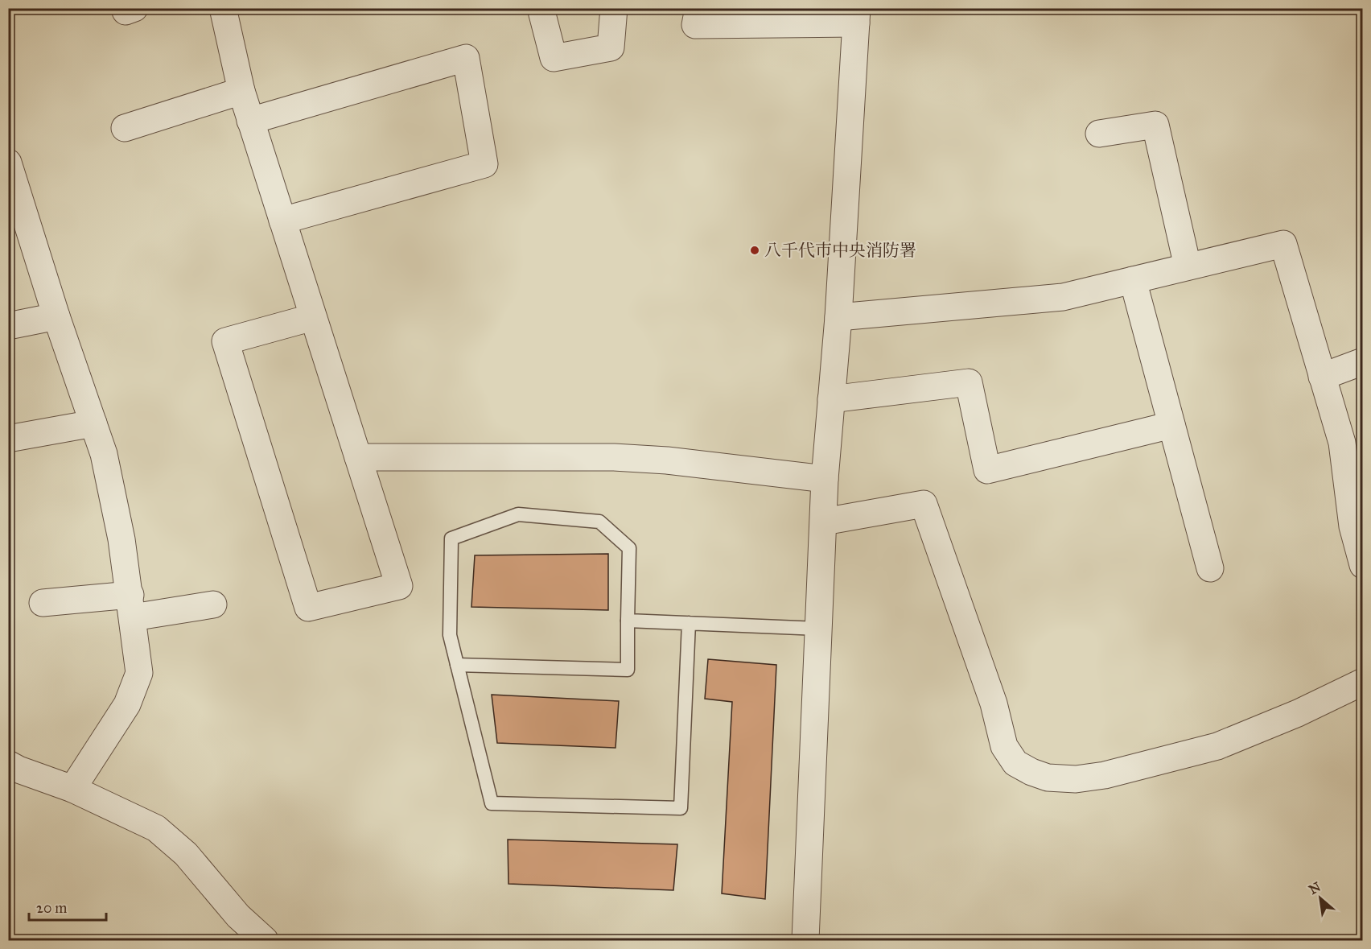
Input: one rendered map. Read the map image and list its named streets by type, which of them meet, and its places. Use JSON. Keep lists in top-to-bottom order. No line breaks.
{"places":["八千代市中央消防署"],"scale_bar":"20 m","north":"top left"}
